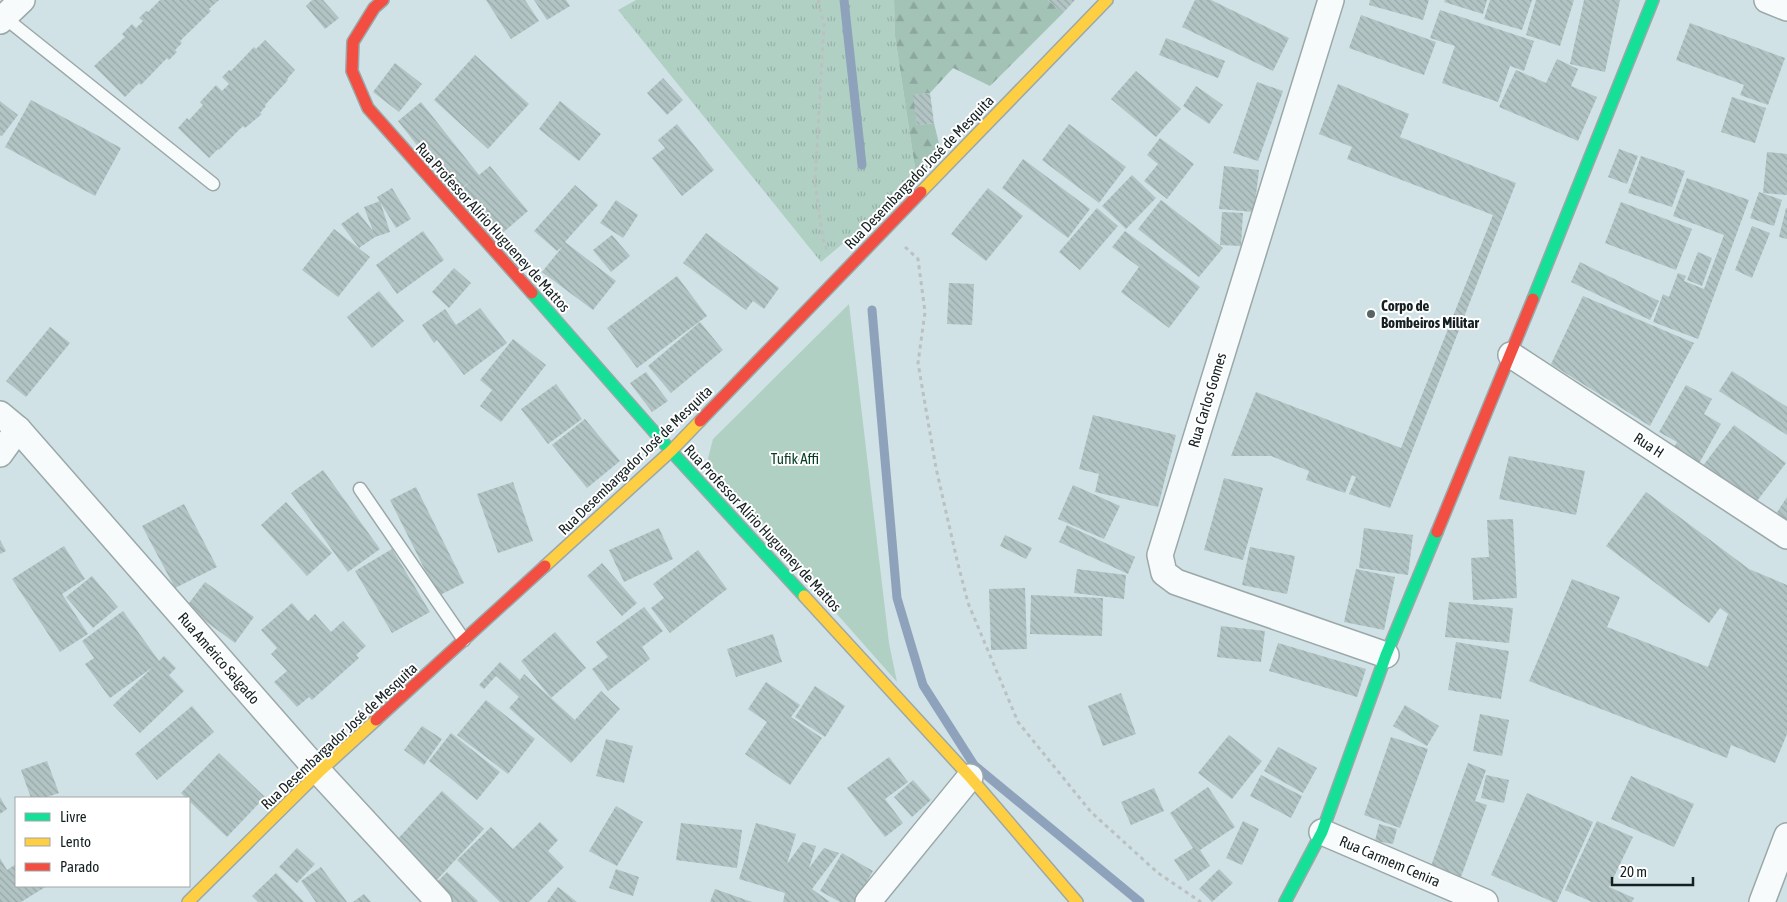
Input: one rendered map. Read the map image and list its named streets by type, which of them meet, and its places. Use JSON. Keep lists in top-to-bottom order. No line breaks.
{"streets":{"street":["Rua Desembargador José de Mesquita","Rua Professor Alírio Hugueney de Mattos","Rua Carlos Gomes","Rua H","Rua Américo Salgado","Rua Carmem Cenira"]},"crossings":[["Rua Desembargador José de Mesquita","Rua Professor Alírio Hugueney de Mattos"],["Rua Desembargador José de Mesquita","Rua Américo Salgado"]],"parks":["Tufik Affi"],"places":["Corpo de Bombeiros Militar"],"legend":["Livre","Lento","Parado"],"scale_bar":"20 m"}
